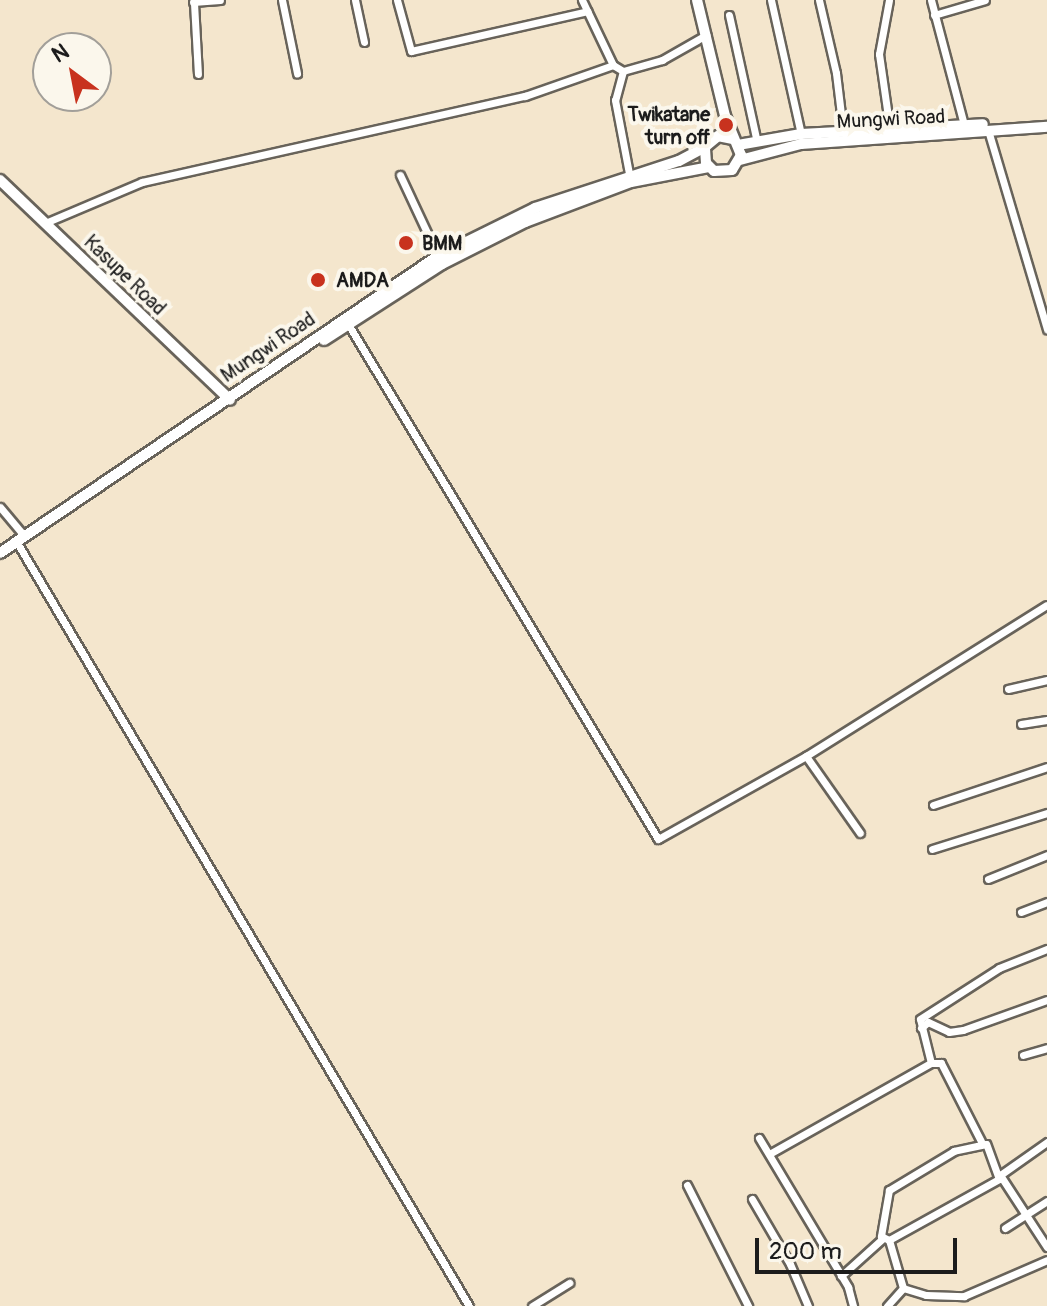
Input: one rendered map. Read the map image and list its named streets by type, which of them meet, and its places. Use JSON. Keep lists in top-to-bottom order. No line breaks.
{"streets":{"main road":["Mungwi Road","Kasupe Road"]},"crossings":[["Mungwi Road","Kasupe Road"]],"places":["Twikatane turn off","BMM","AMDA"],"scale_bar":"200 m","north":"top left"}
